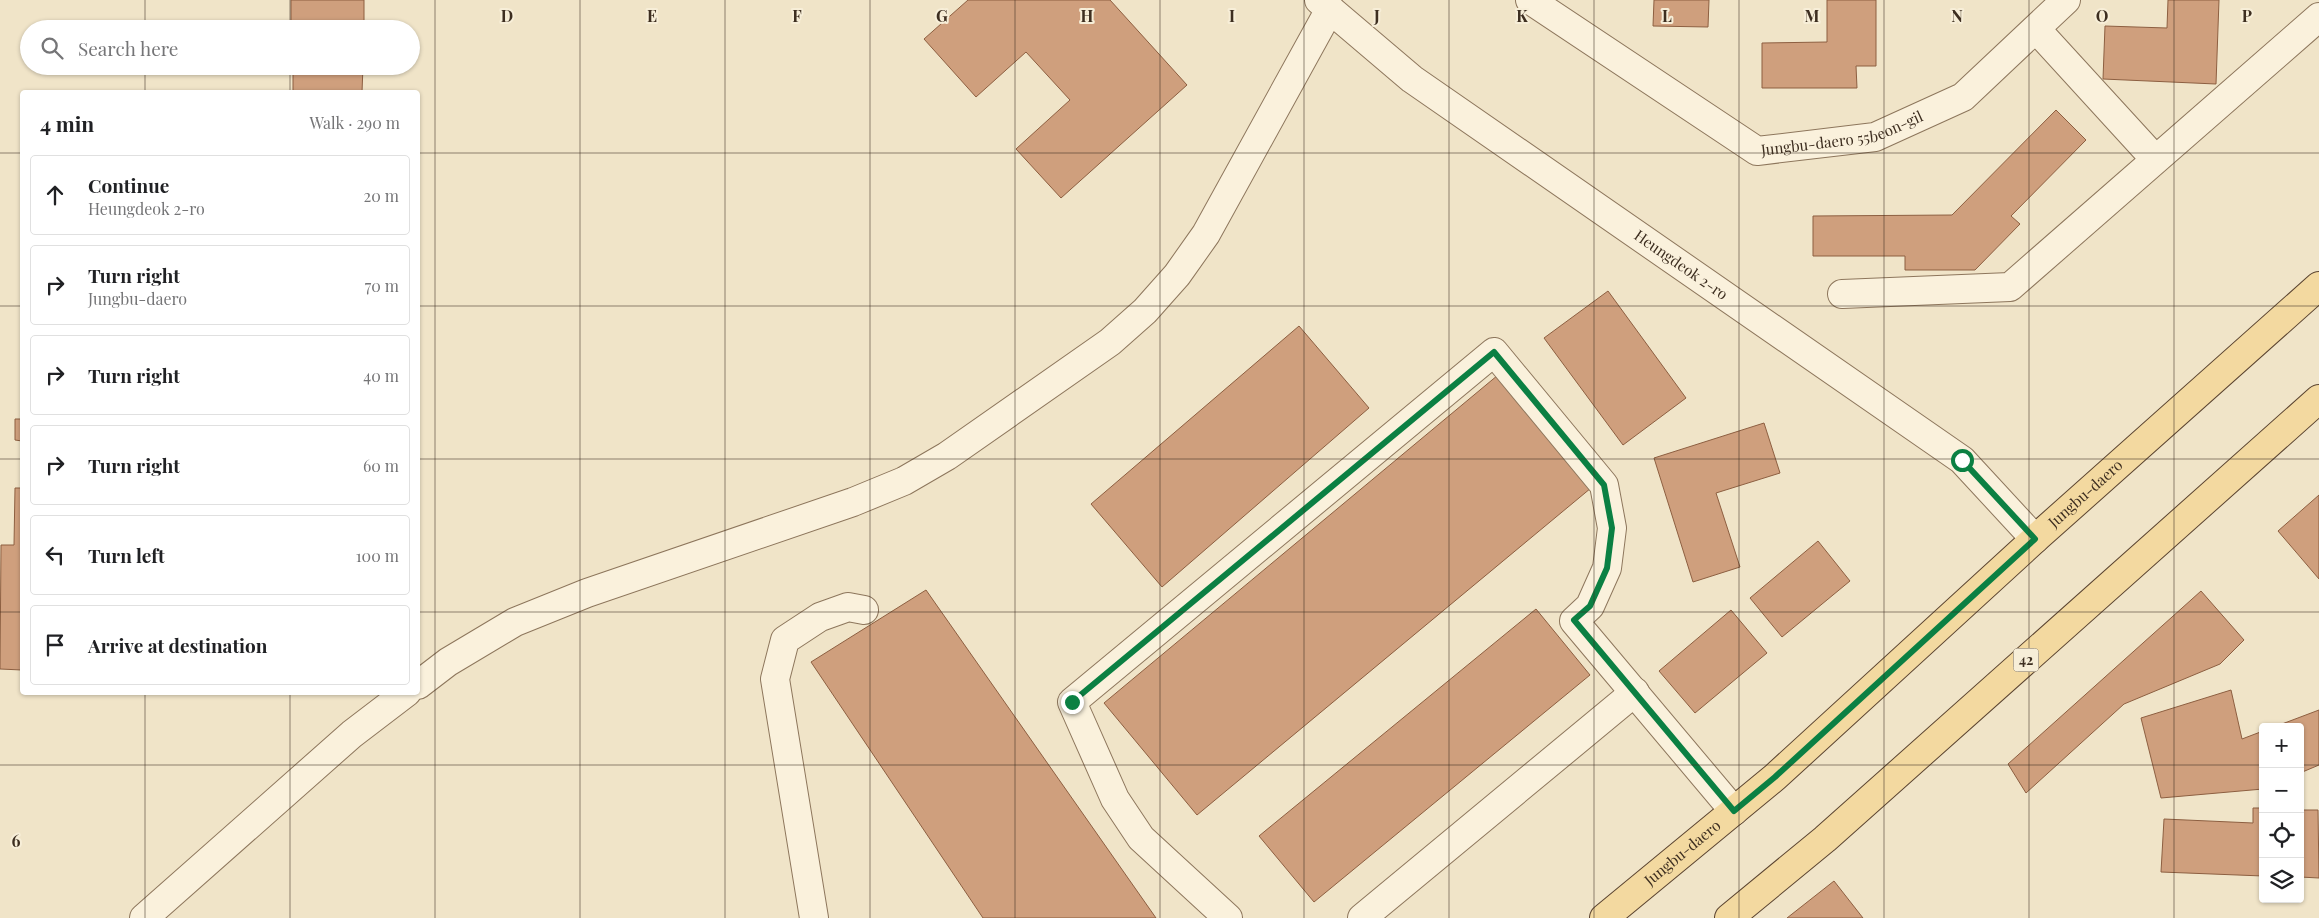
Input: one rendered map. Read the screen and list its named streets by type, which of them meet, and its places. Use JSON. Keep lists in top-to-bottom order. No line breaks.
{"streets":{"main road":["Jungbu-daero","42"],"street":["Jungbu-daero 55beon-gil","Heungdeok 2-ro"]},"crossings":[["Heungdeok 2-ro","Jungbu-daero"]],"page":{"search":"Search here","heading":["4 min","Walk · 290 m"],"list":[["Continue","Heungdeok 2-ro","20 m"],["Turn right","Jungbu-daero","70 m"],["Turn right","40 m"],["Turn right","60 m"],["Turn left","100 m"],"Arrive at destination"],"map_buttons":["+","−"]},"grid":{"columns":["D","E","F","G","H","I","J","K","L","M","N","O","P"],"rows":["6"]}}
